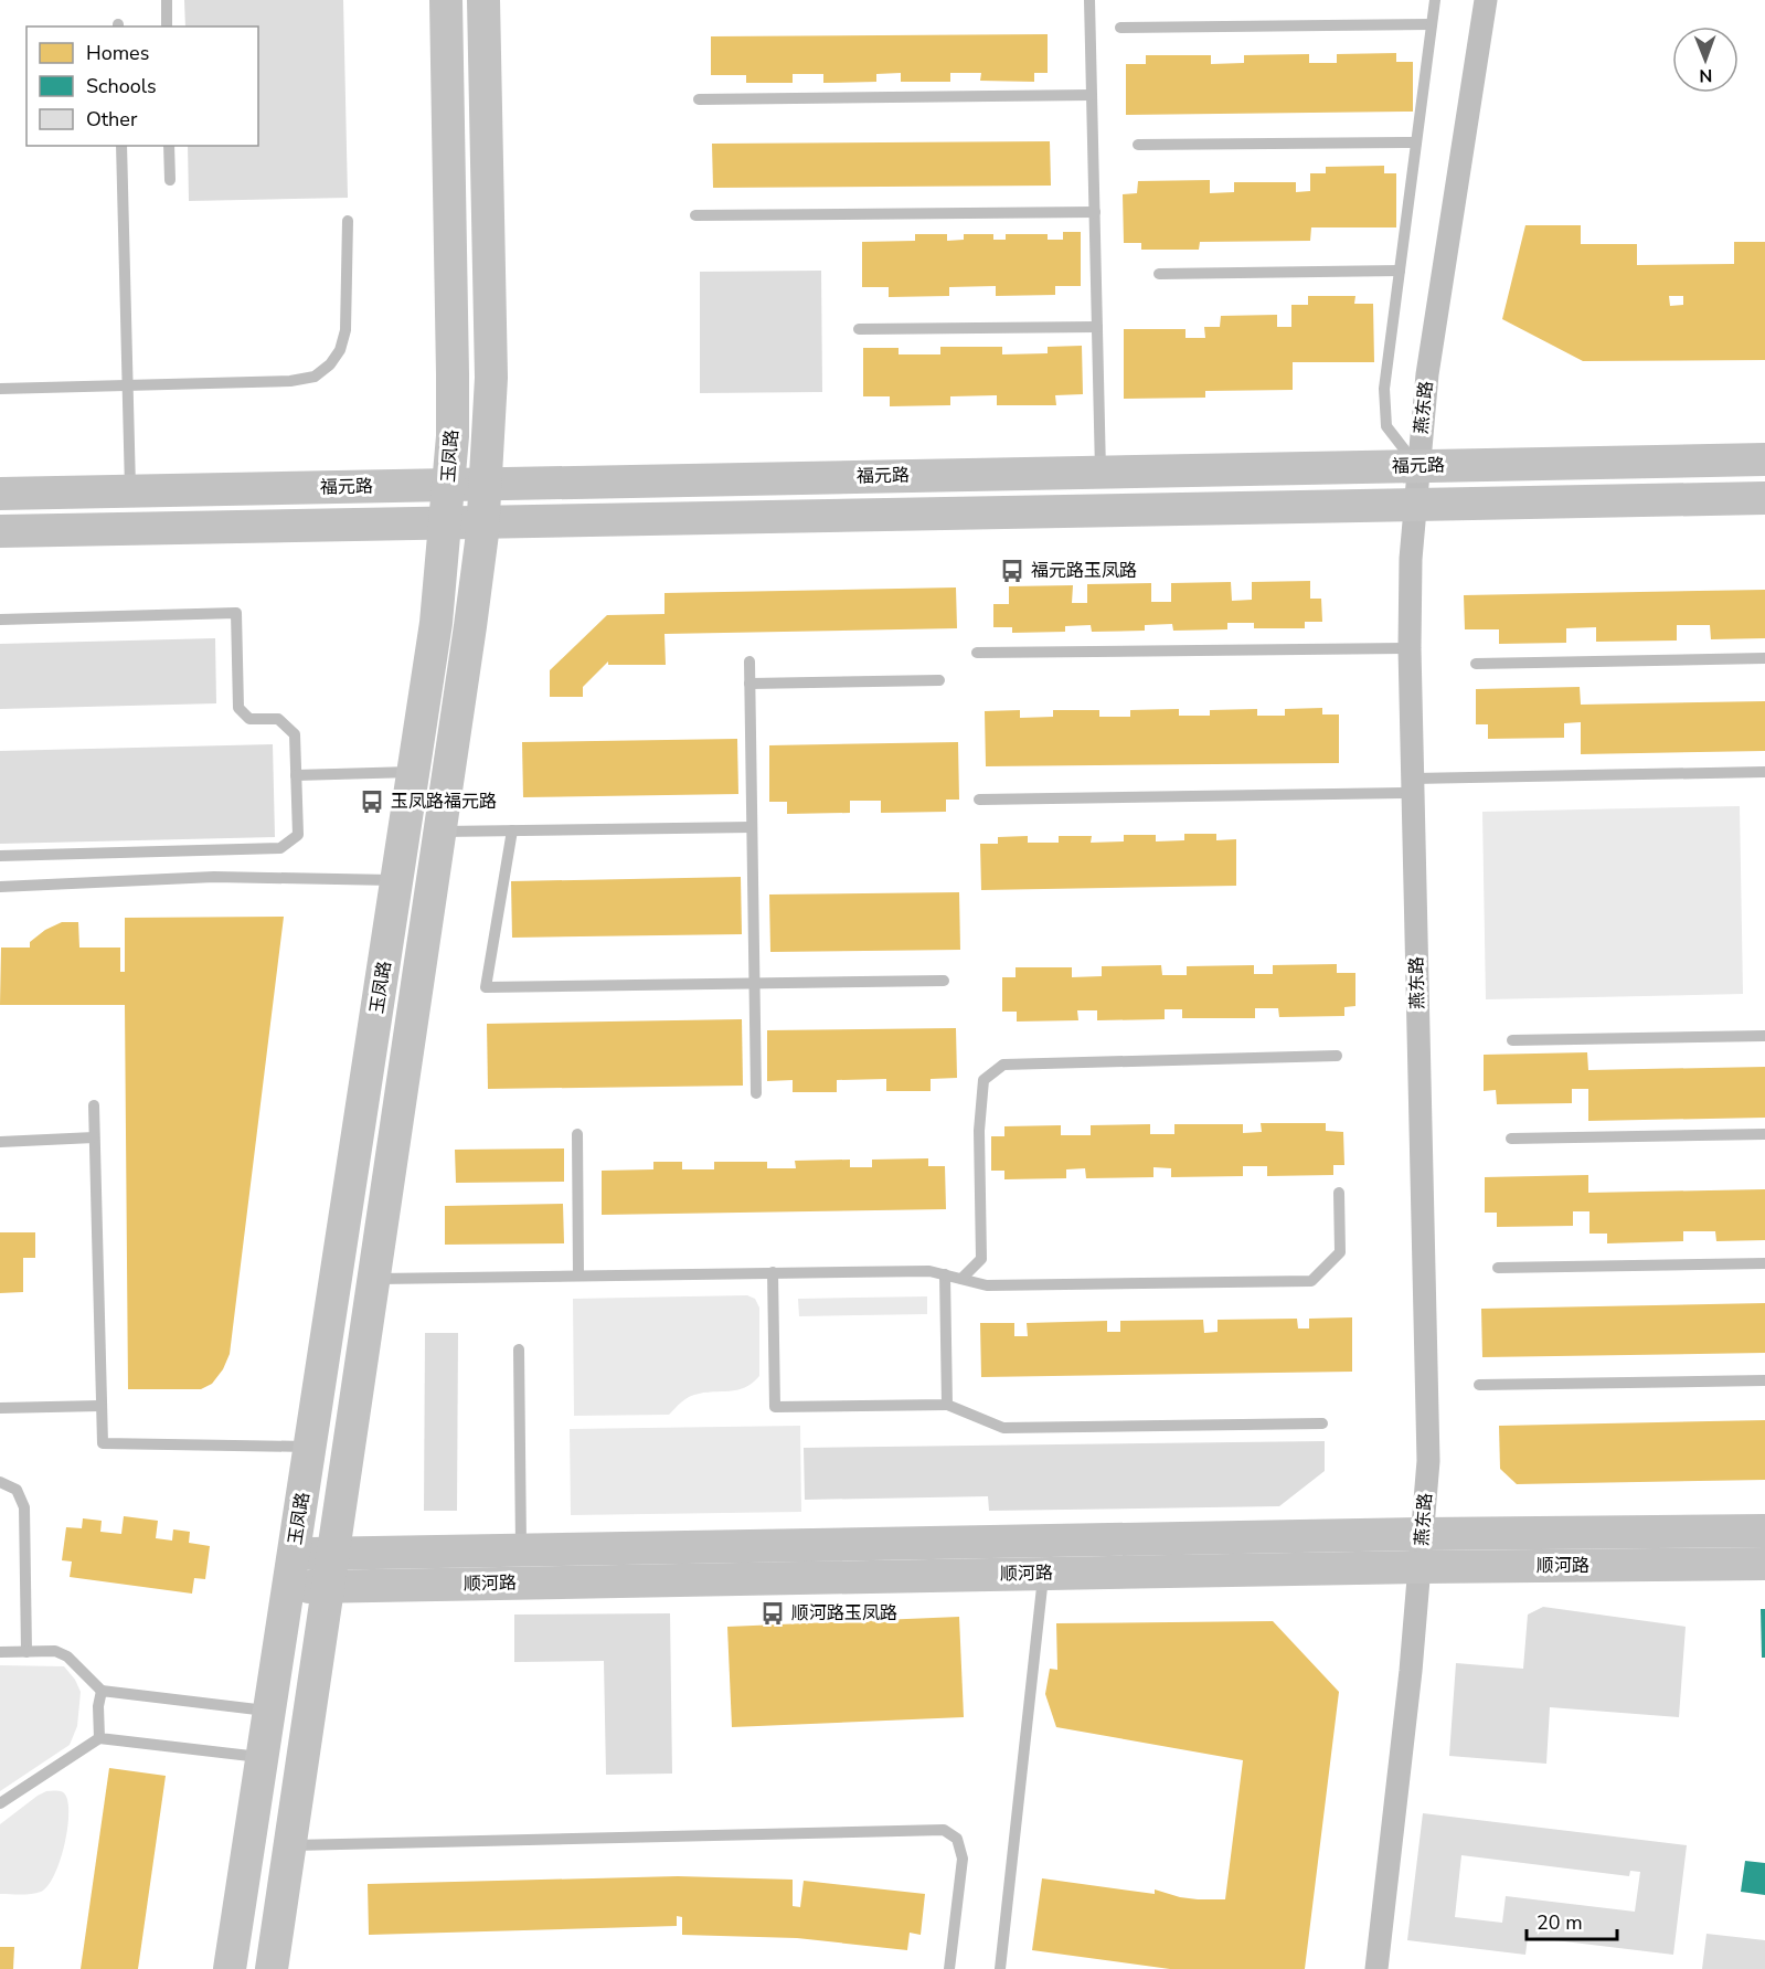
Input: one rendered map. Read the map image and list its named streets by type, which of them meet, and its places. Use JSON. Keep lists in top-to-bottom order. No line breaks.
{"streets":{"street":["燕东路","玉凤路","福元路","顺河路"]},"crossings":[["燕东路","福元路"],["燕东路","顺河路"],["玉凤路","福元路"],["玉凤路","顺河路"]],"places":{"bus stop":["福元路玉凤路","玉凤路福元路","顺河路玉凤路"]},"legend":["Homes","Schools","Other"],"scale_bar":"20 m","north":"bottom"}
